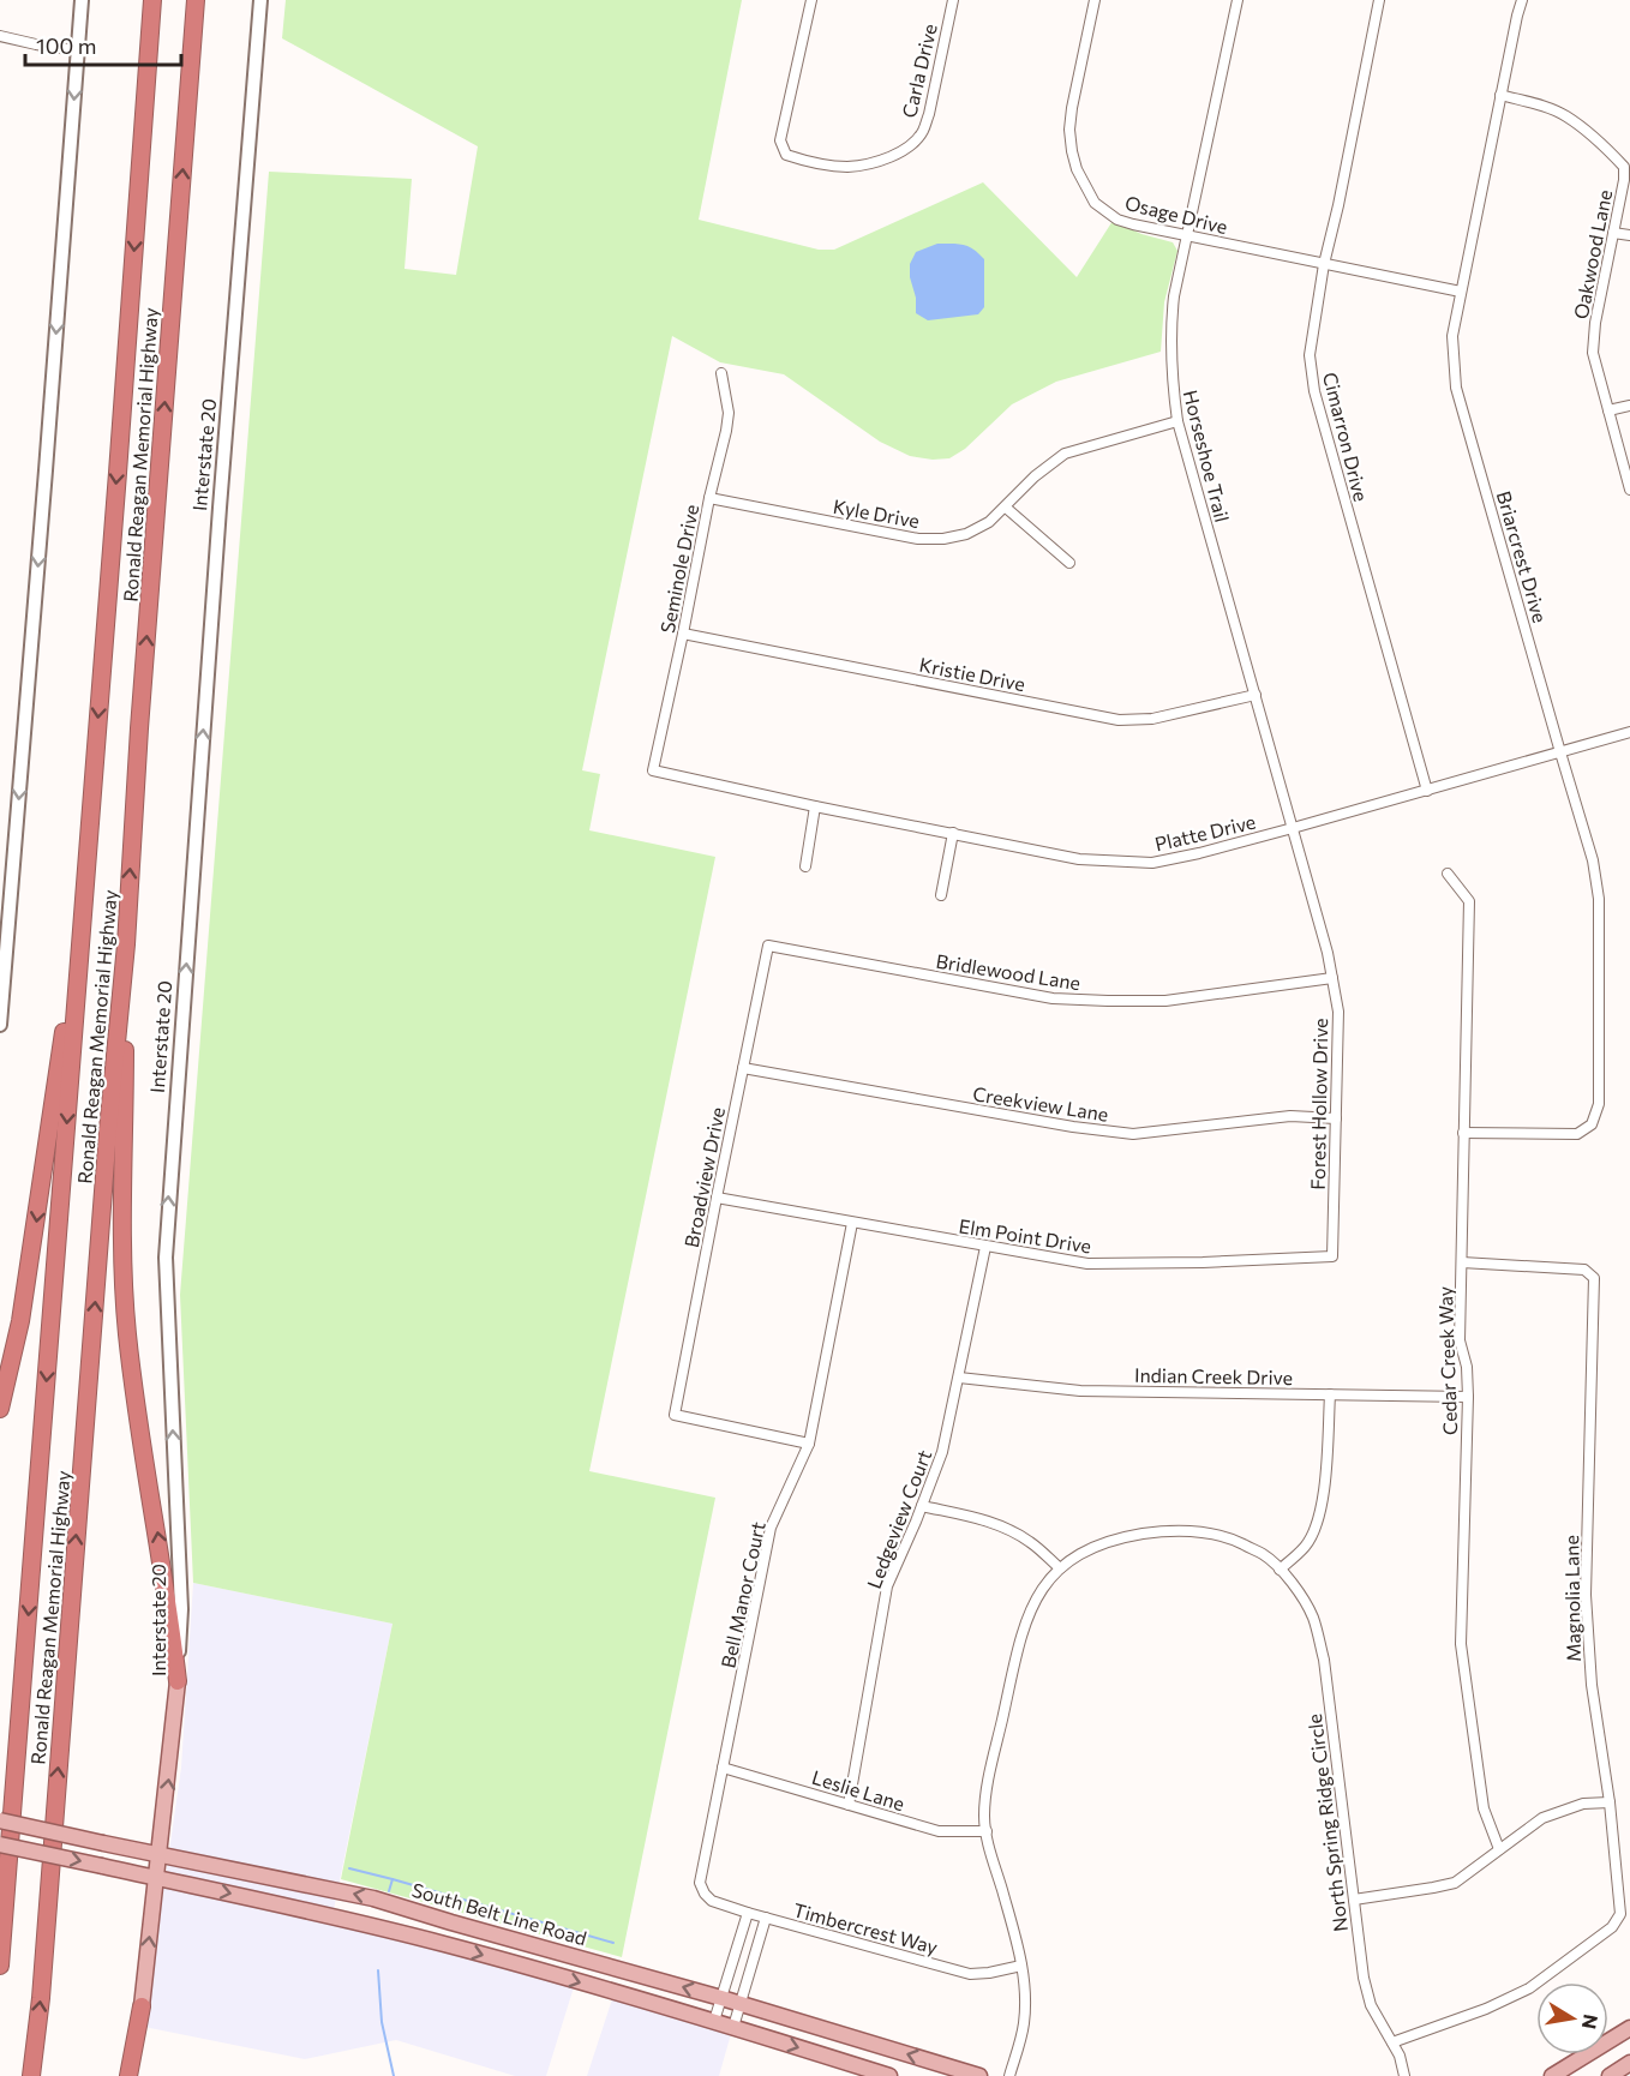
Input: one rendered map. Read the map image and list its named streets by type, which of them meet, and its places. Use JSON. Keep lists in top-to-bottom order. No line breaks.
{"streets":{"highway":["Ronald Reagan Memorial Highway"],"main road":["Interstate 20","South Belt Line Road"],"street":["Carla Drive","Osage Drive","Oakwood Lane","Cimarron Drive","Horseshoe Trail","Kyle Drive","Briarcrest Drive","Seminole Drive","Kristie Drive","Platte Drive","Bridlewood Lane","Creekview Lane","Forest Hollow Drive","Broadview Drive","Elm Point Drive","Cedar Creek Way","Indian Creek Drive","Ledgeview Court","Bell Manor Court","Magnolia Lane","Leslie Lane","North Spring Ridge Circle","Timbercrest Way"]},"crossings":[["Osage Drive","Cimarron Drive"],["Osage Drive","Horseshoe Trail"],["Osage Drive","Briarcrest Drive"],["Oakwood Lane","Briarcrest Drive"],["Cimarron Drive","Platte Drive"],["Interstate 20","South Belt Line Road"],["Horseshoe Trail","Kyle Drive"],["Horseshoe Trail","Kristie Drive"],["Horseshoe Trail","Platte Drive"],["Horseshoe Trail","Forest Hollow Drive"],["Kyle Drive","Seminole Drive"],["Briarcrest Drive","Platte Drive"],["Briarcrest Drive","Cedar Creek Way"],["Seminole Drive","Kristie Drive"],["Seminole Drive","Platte Drive"],["Platte Drive","Forest Hollow Drive"],["Bridlewood Lane","Forest Hollow Drive"],["Bridlewood Lane","Broadview Drive"],["Creekview Lane","Forest Hollow Drive"],["Creekview Lane","Broadview Drive"],["Forest Hollow Drive","Elm Point Drive"],["Broadview Drive","Elm Point Drive"],["Broadview Drive","Bell Manor Court"],["Elm Point Drive","Ledgeview Court"],["Elm Point Drive","Bell Manor Court"],["Cedar Creek Way","Indian Creek Drive"],["Cedar Creek Way","Magnolia Lane"],["Indian Creek Drive","Ledgeview Court"],["Ledgeview Court","Leslie Lane"],["Bell Manor Court","Leslie Lane"],["Bell Manor Court","Timbercrest Way"],["Magnolia Lane","North Spring Ridge Circle"],["Leslie Lane","North Spring Ridge Circle"],["North Spring Ridge Circle","Timbercrest Way"]],"one_way":["Interstate 20"],"scale_bar":"100 m","north":"right"}
